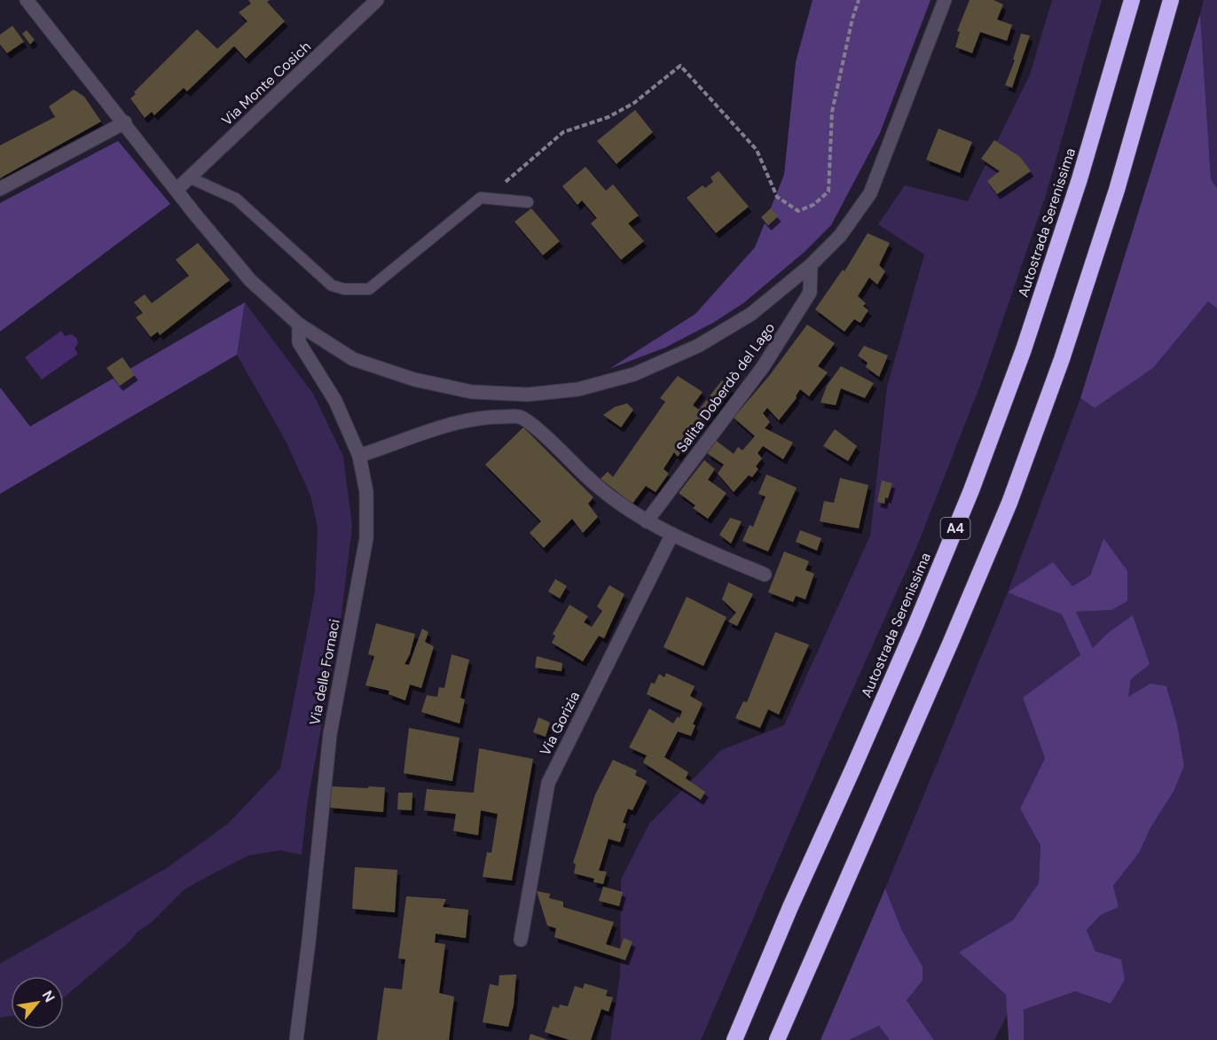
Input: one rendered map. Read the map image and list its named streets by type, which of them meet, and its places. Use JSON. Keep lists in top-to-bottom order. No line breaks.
{"streets":{"highway":["Autostrada Serenissima","A4"],"street":["Via Monte Cosich","Salita Doberdò del Lago","Via delle Fornaci","Via Gorizia"]},"crossings":[["Salita Doberdò del Lago","Via delle Fornaci"]],"north":"top right"}
